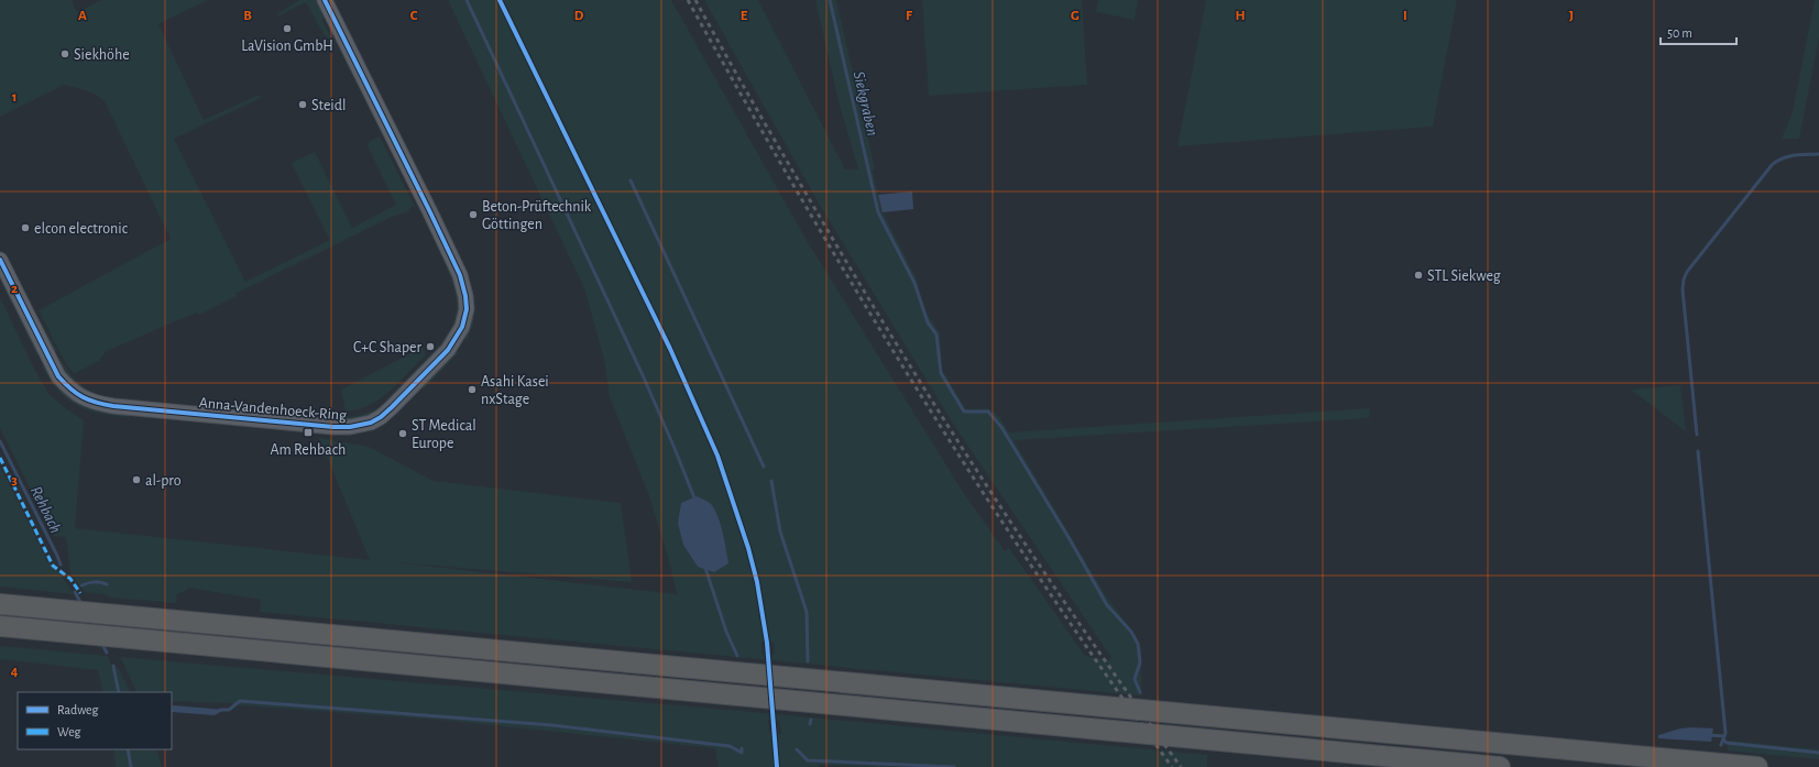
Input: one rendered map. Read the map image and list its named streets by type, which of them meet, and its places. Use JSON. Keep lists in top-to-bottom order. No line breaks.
{"streets":{"street":["Anna-Vandenhoeck-Ring"]},"water":["Siekgraben","Rehbach"],"places":{"other":["LaVision GmbH","Siekhöhe","Steidl","Beton-Prüftechnik Göttingen","elcon electronic","STL Siekweg","C+C Shaper","Asahi Kasei nxStage","ST Medical Europe","al-pro"],"transit":["Am Rehbach"]},"legend":["Radweg","Weg"],"scale_bar":"50 m","grid":{"columns":["A","B","C","D","E","F","G","H","I","J"],"rows":["1","2","3","4"]}}
